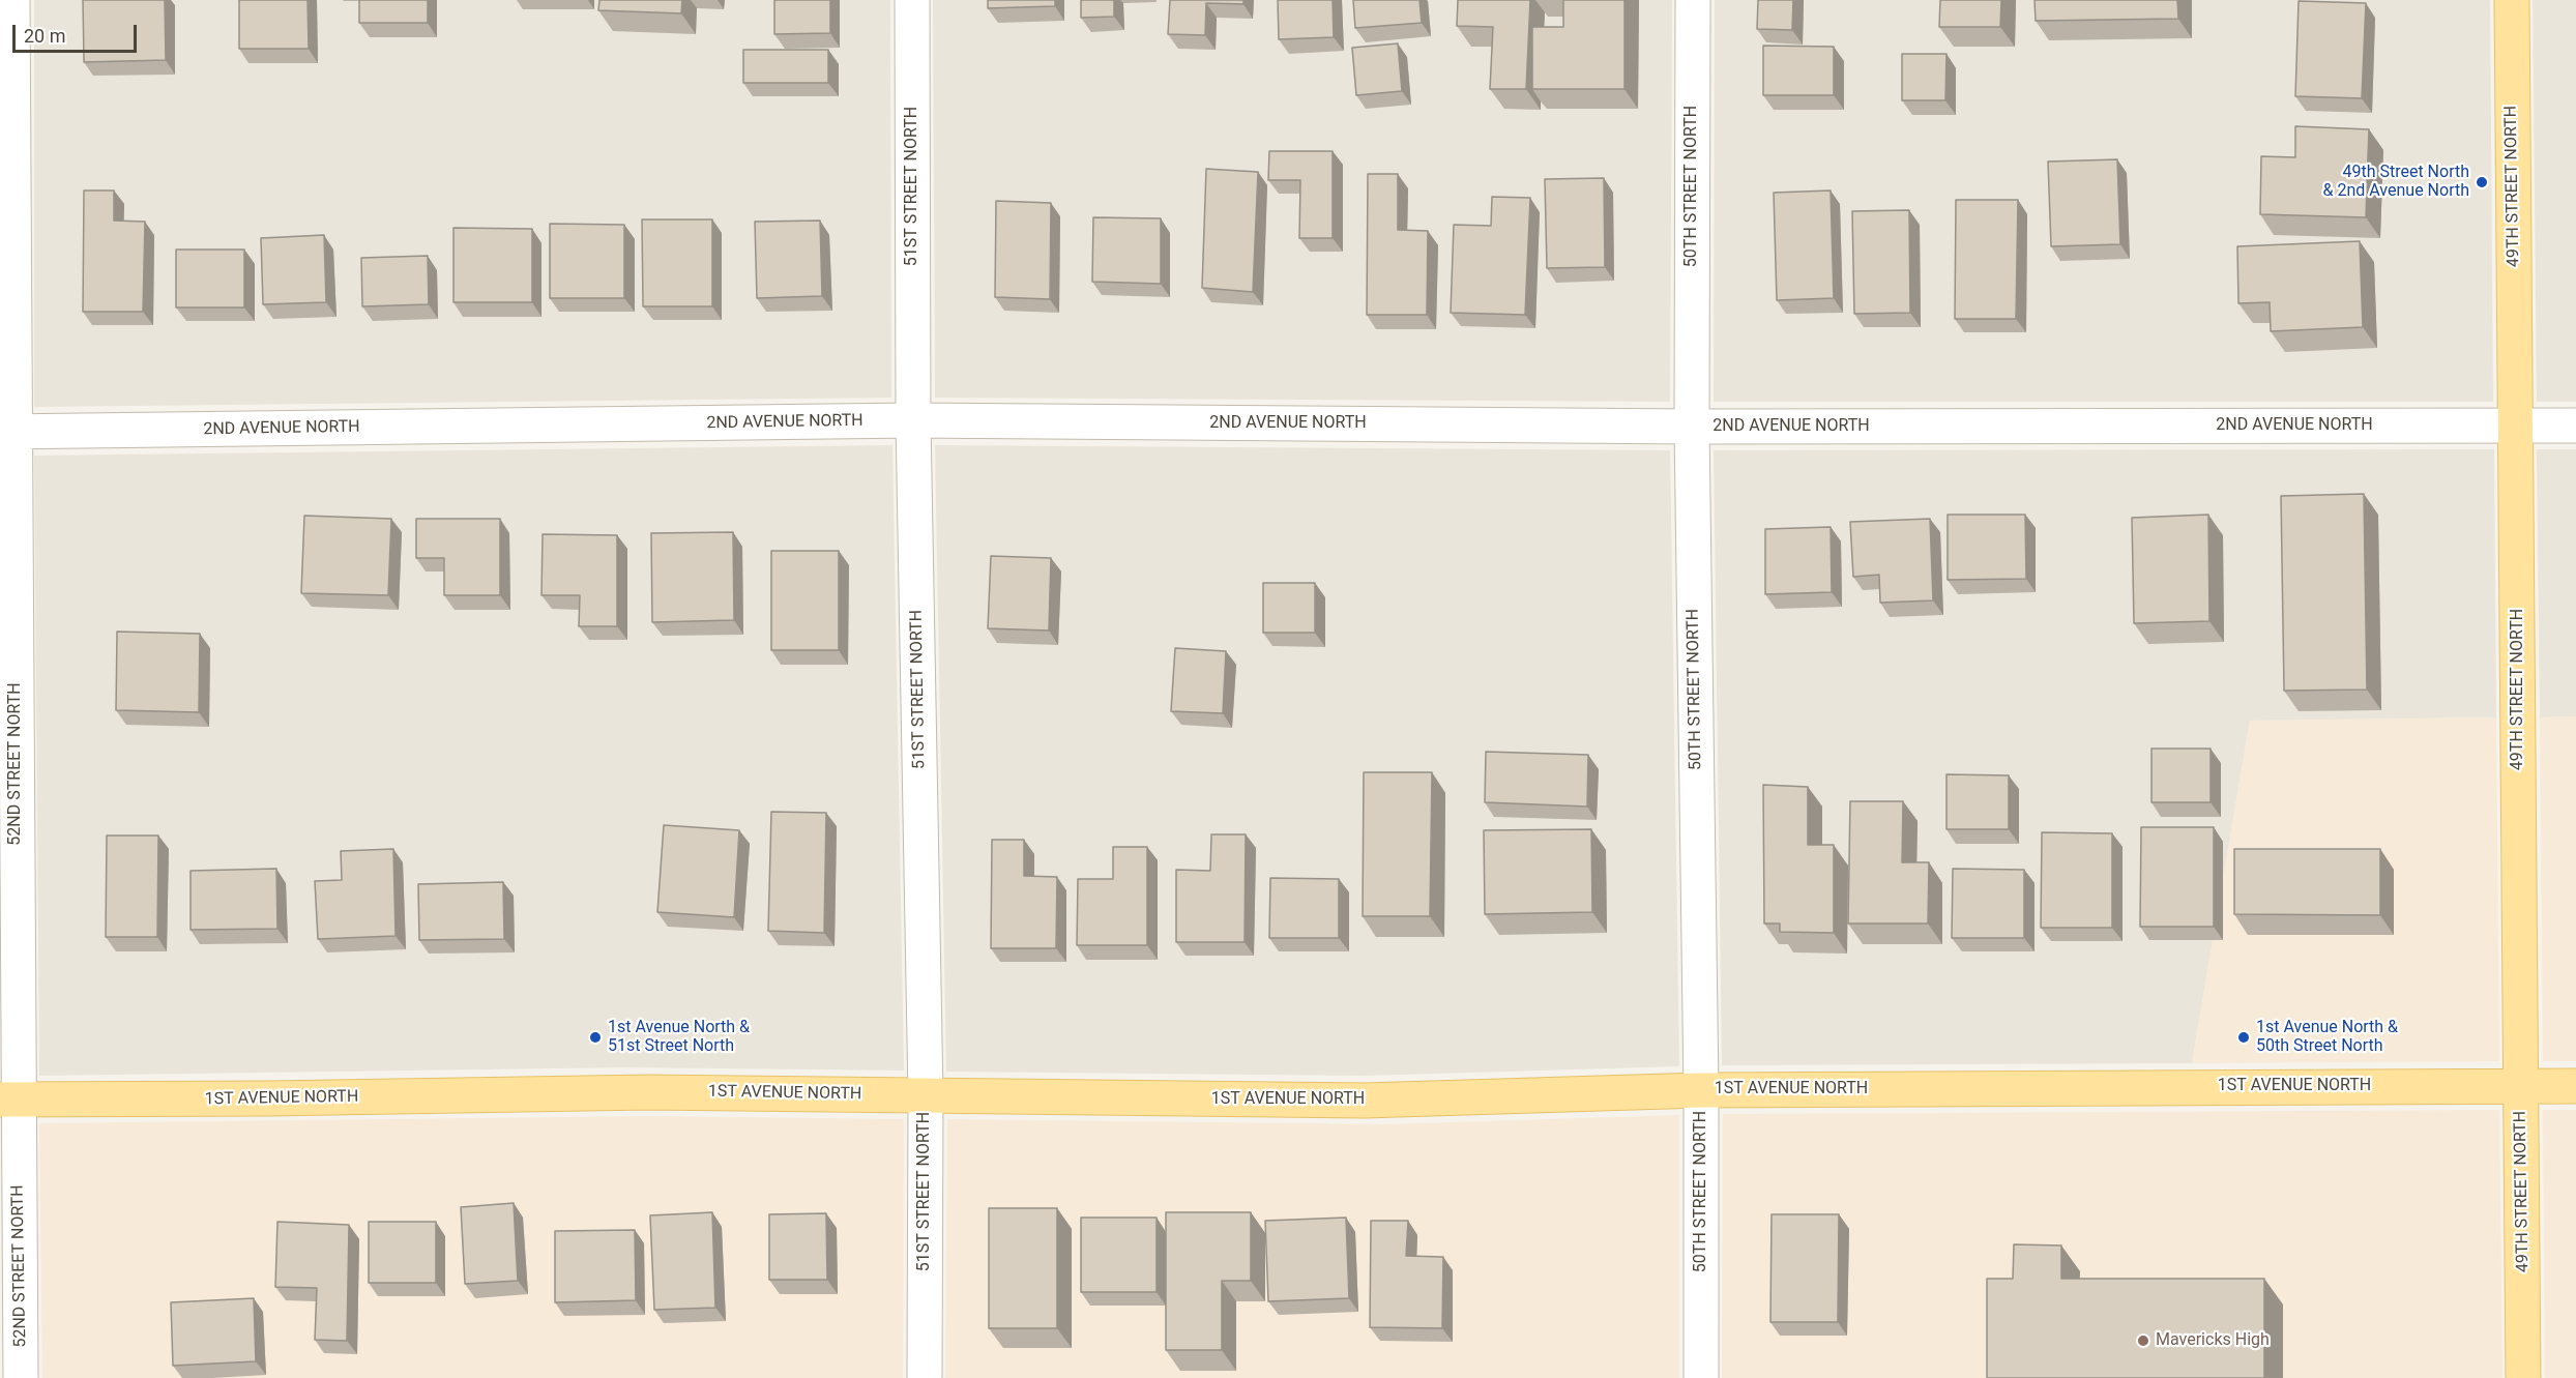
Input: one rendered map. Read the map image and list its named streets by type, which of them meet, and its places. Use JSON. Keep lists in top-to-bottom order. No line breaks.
{"streets":{"main road":["49TH STREET NORTH","1ST AVENUE NORTH"],"street":["51ST STREET NORTH","50TH STREET NORTH","2ND AVENUE NORTH","52ND STREET NORTH"]},"crossings":[["51ST STREET NORTH","2ND AVENUE NORTH"],["51ST STREET NORTH","1ST AVENUE NORTH"],["50TH STREET NORTH","2ND AVENUE NORTH"],["50TH STREET NORTH","1ST AVENUE NORTH"],["49TH STREET NORTH","2ND AVENUE NORTH"],["49TH STREET NORTH","1ST AVENUE NORTH"],["2ND AVENUE NORTH","52ND STREET NORTH"],["52ND STREET NORTH","1ST AVENUE NORTH"]],"places":["49th Street North & 2nd Avenue North","1st Avenue North & 51st Street North","1st Avenue North & 50th Street North","Mavericks High"],"scale_bar":"20 m"}
